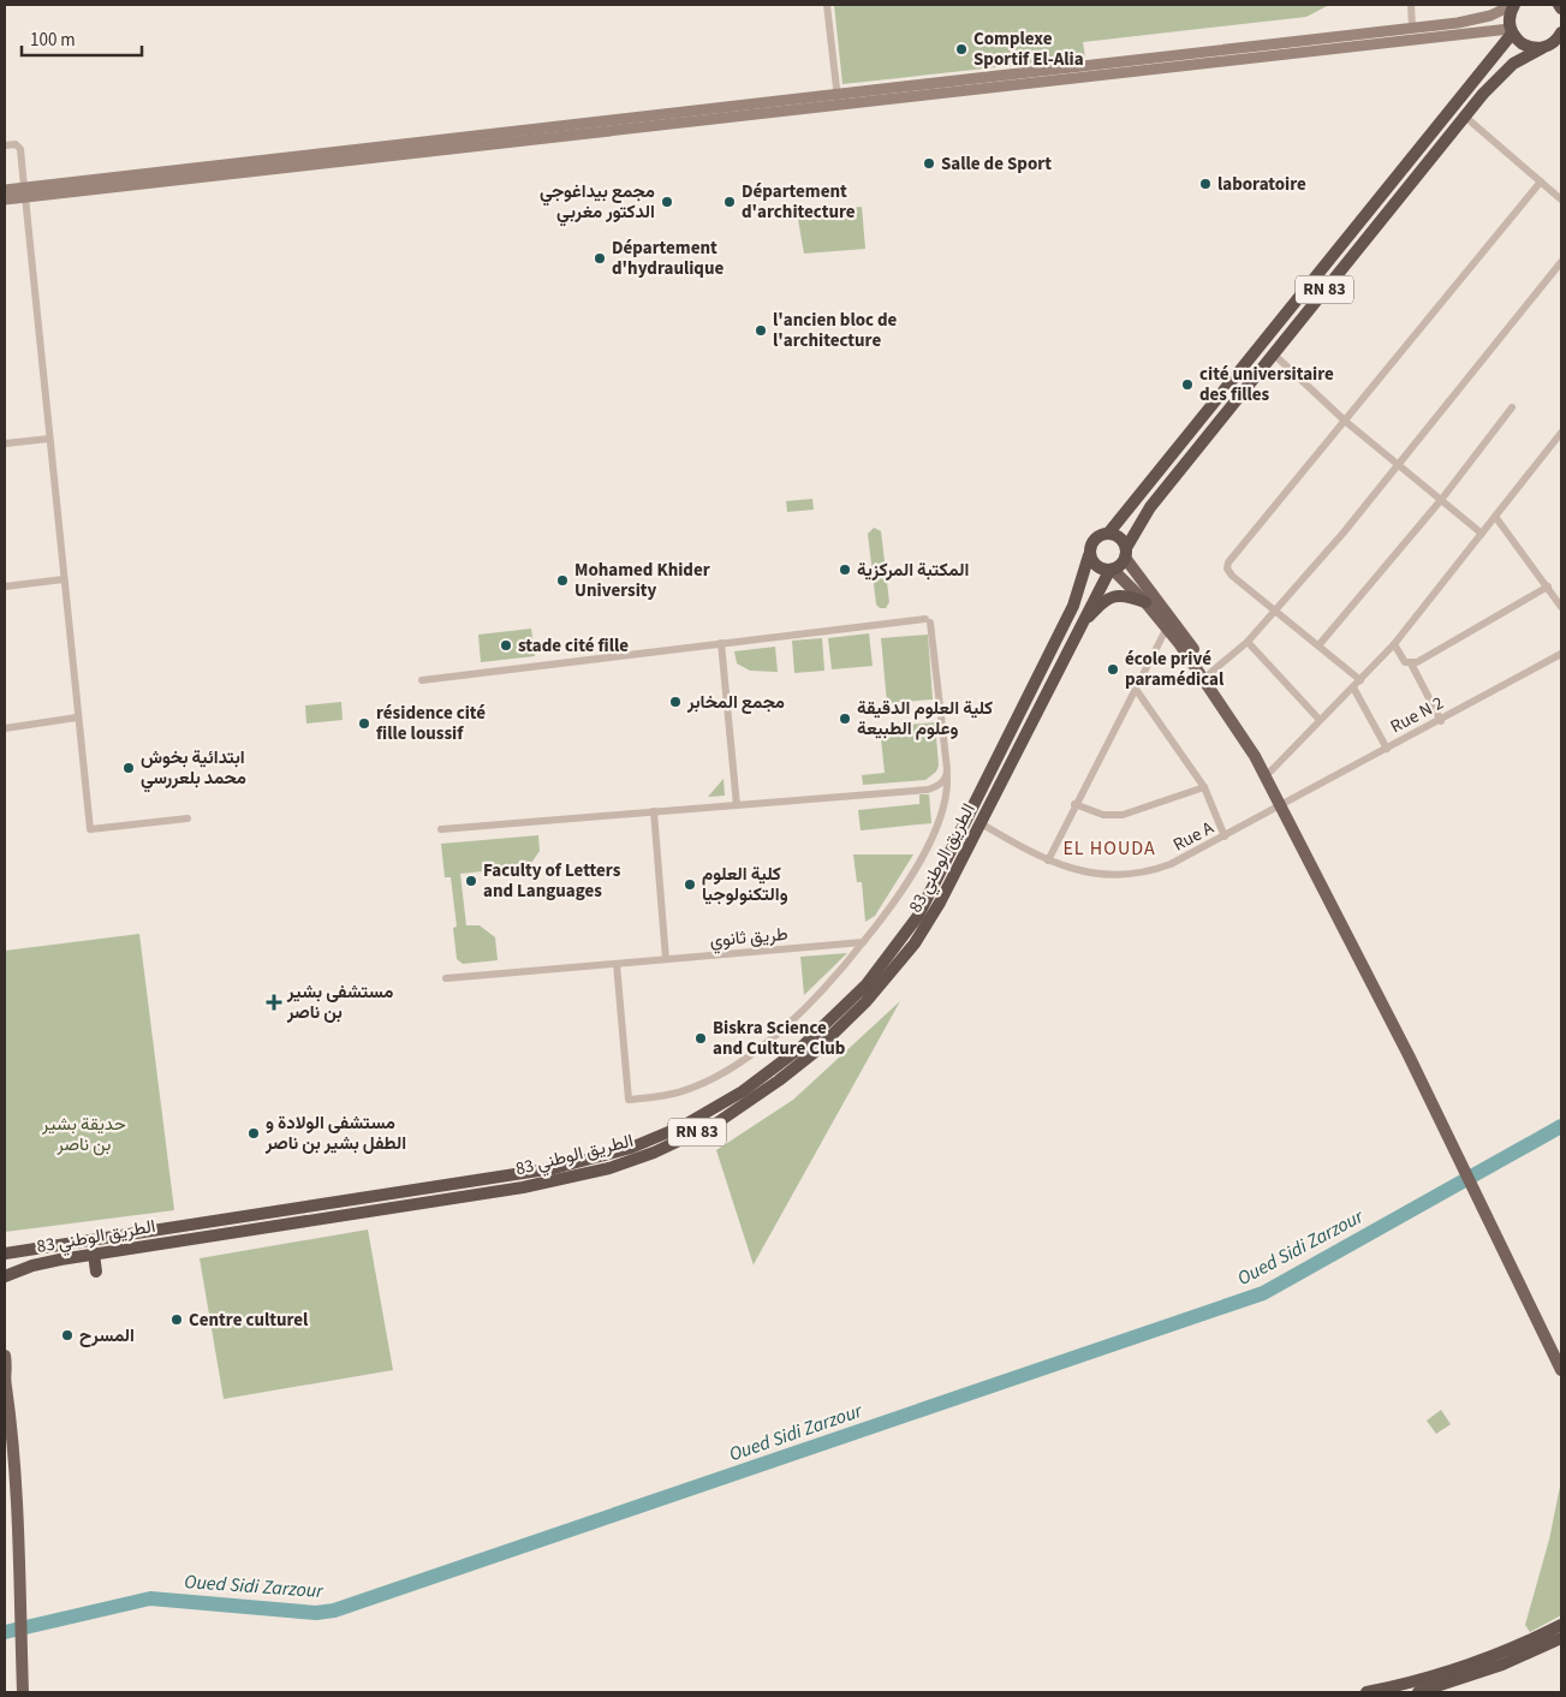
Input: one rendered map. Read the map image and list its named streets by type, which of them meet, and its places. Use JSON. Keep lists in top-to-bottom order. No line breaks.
{"streets":{"highway":["RN 83","الطريق الوطني 83"],"street":["Rue N 2","Rue A","طريق ثانوي"]},"crossings":[["RN 83","الطريق الوطني 83"],["Rue N 2","Rue A"],["Rue A","الطريق الوطني 83"]],"districts":["EL HOUDA"],"water":["Oued Sidi Zarzour"],"parks":["حديقة بشير بن ناصر"],"places":{"other":["Complexe Sportif El-Alia","Salle de Sport","laboratoire","مجمع بيداغوجي الدكتور مغربي","Département d'architecture","Département d'hydraulique","l'ancien bloc de l'architecture","cité universitaire des filles","المكتبة المركزية","Mohamed Khider University","stade cité fille","école privé paramédical","مجمع المخابر","كلية العلوم الدقيقة وعلوم الطبيعة","résidence cité fille loussif","ابتدائية بخوش محمد بلعررسي","Faculty of Letters and Languages","كلية العلوم والتكنولوجيا","Biskra Science and Culture Club","مستشفى الولادة و الطفل بشير بن ناصر","Centre culturel","المسرح"],"health":["مستشفى بشير بن ناصر"]},"scale_bar":"100 m"}
